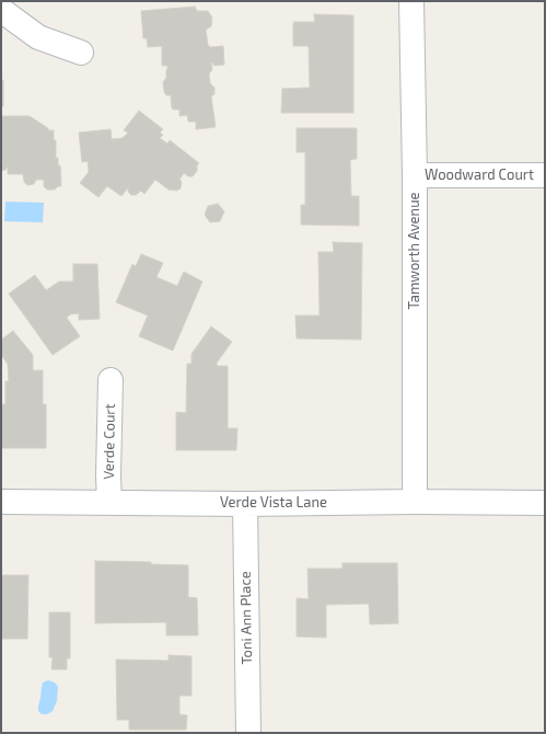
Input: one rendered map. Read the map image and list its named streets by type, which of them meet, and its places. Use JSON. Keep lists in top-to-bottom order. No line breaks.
{"streets":{"street":["Woodward Court","Tamworth Avenue","Verde Court","Verde Vista Lane","Toni Ann Place"]},"crossings":[["Woodward Court","Tamworth Avenue"],["Tamworth Avenue","Verde Vista Lane"],["Verde Court","Verde Vista Lane"],["Verde Vista Lane","Toni Ann Place"]]}
